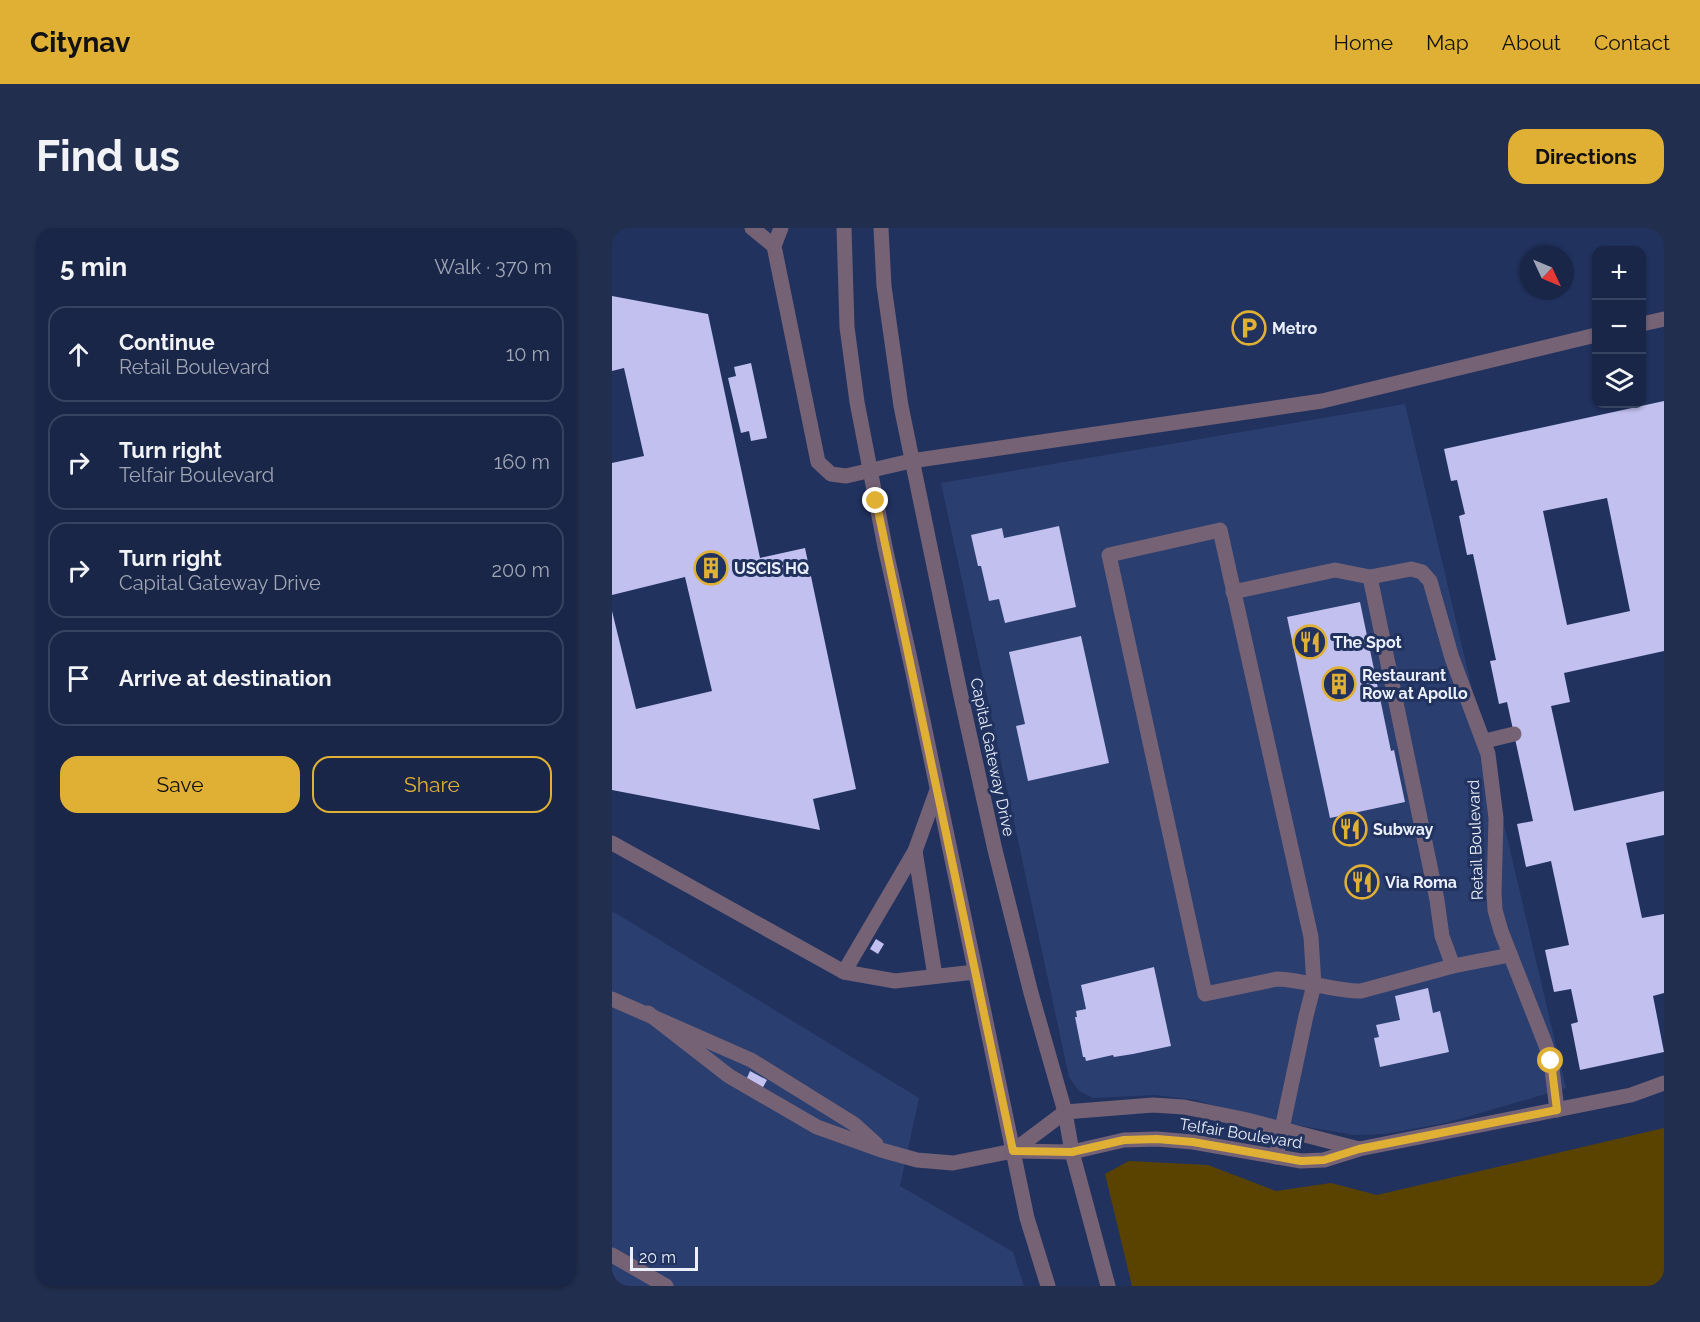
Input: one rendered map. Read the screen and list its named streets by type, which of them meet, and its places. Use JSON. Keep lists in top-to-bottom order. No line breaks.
{"streets":{"street":["Capital Gateway Drive","Retail Boulevard","Telfair Boulevard"]},"crossings":[["Capital Gateway Drive","Telfair Boulevard"],["Retail Boulevard","Telfair Boulevard"]],"places":{"parking":["Metro"],"building":["USCIS HQ","Restaurant Row at Apollo"],"restaurant":["The Spot","Subway","Via Roma"]},"scale_bar":"20 m","north":"bottom right","page":{"header":"Citynav","nav":["Home","Map","About","Contact"],"buttons":["Directions",["Save","Share"]],"title":"Find us","heading":["5 min","Walk · 370 m"],"map_buttons":["+","−"],"list":[["Continue","Retail Boulevard","10 m"],["Turn right","Telfair Boulevard","160 m"],["Turn right","Capital Gateway Drive","200 m"],"Arrive at destination"],"scale":"20 m"}}
